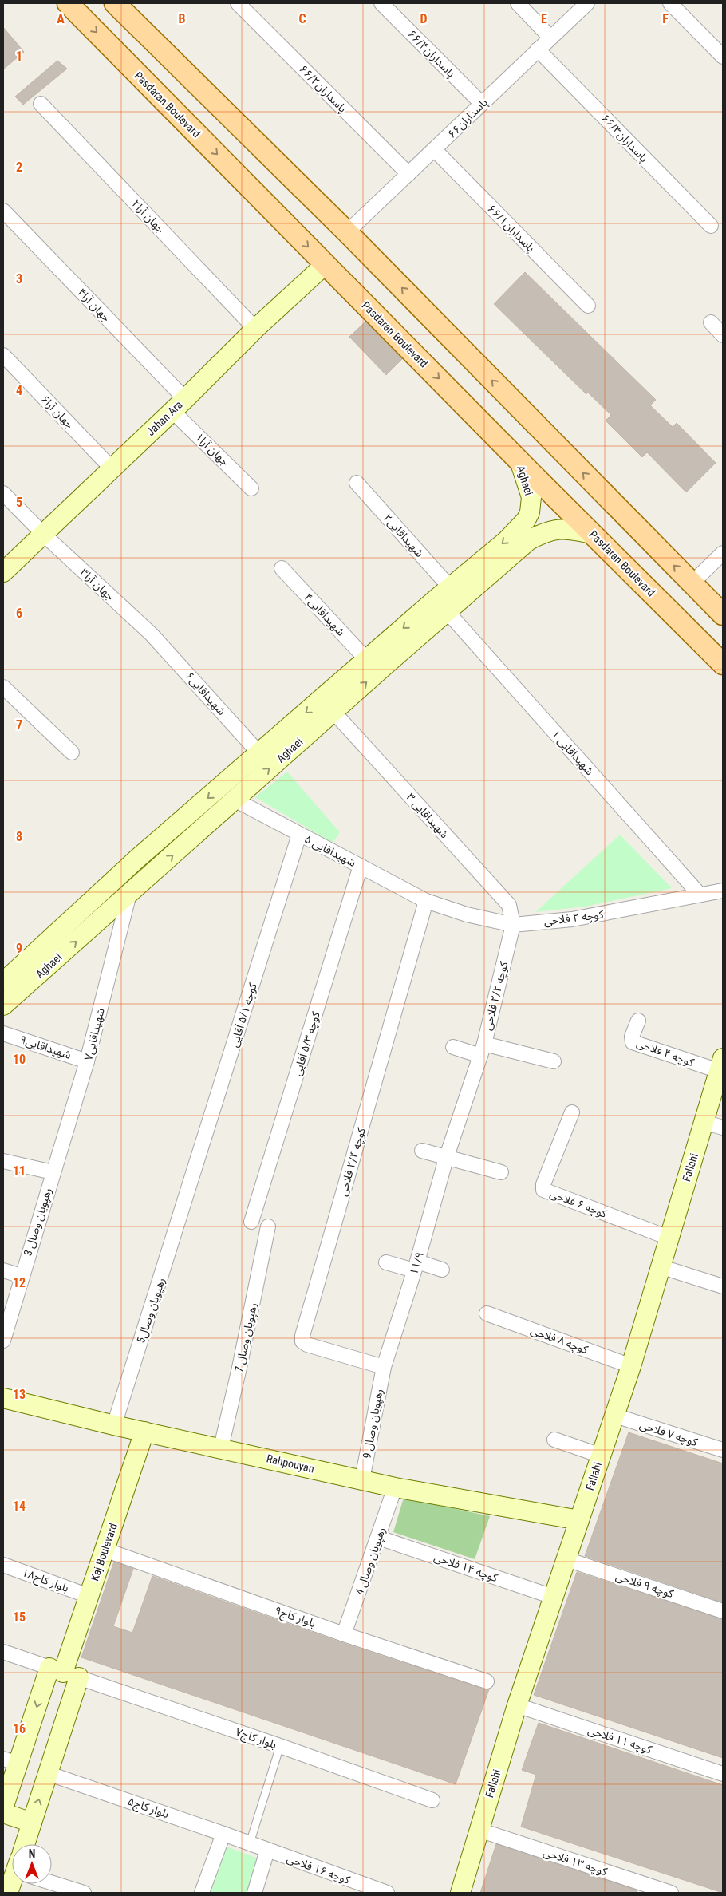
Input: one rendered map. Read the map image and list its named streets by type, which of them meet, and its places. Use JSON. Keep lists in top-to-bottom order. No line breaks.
{"streets":{"main road":["Pasdaran Boulevard"],"street":["پاسداران۶۶/۴","پاسداران۶۶/۲","پاسداران۶۶","پاسداران۶۶/۳","جهان آرا۲","پاسداران۶۶/۱","جهان آرا۴","جهان آرا۶","Jahan Ara","جهان آرا۱","Aghaei","شهیداقایی۲","جهان آرا۳","شهیداقایی۴","شهیداقایی۶","۱ شهیداقایی","۳ شهیداقایی","۵ شهیداقایی","کوچه ۲ فلاحی","کوچه ۲/۲ فلاحی","کوچه ۵/۱ آقایی","شهیداقایی۷","کوچه ۵/۳ آقایی","شهیداقایی۹","کوچه ۴ فلاحی","کوچه ۲/۴ فلاحی","Fallahi","کوچه ۶ فلاحی","3 رهپویان وصال","۱۱/۹","رهپویان وصال5","7 رهپویان وصال","کوچه ۸ فلاحی","9 رهپویان وصال","کوچه ۷ فلاحی","Rahpouyan","Kaj Boulevard","4 رهپویان وصال","کوچه ۱۴ فلاحی","بلوار کاج۱۸","کوچه ۹ فلاحی","بلوار کاج۹","بلوار کاج۷","کوچه ۱۱ فلاحی","بلوار کاج۵","کوچه ۱۳ فلاحی","کوچه ۱۶ فلاحی"]},"crossings":[["پاسداران۶۶/۴","پاسداران۶۶"],["پاسداران۶۶/۲","پاسداران۶۶"],["Pasdaran Boulevard","Jahan Ara"],["Pasdaran Boulevard","Aghaei"],["پاسداران۶۶","پاسداران۶۶/۳"],["پاسداران۶۶","پاسداران۶۶/۱"],["جهان آرا۲","Jahan Ara"],["جهان آرا۴","Jahan Ara"],["جهان آرا۴","جهان آرا۱"],["جهان آرا۶","Jahan Ara"],["Jahan Ara","جهان آرا۱"],["Jahan Ara","جهان آرا۳"],["Aghaei","شهیداقایی۲"],["Aghaei","شهیداقایی۴"],["Aghaei","شهیداقایی۶"],["Aghaei","۱ شهیداقایی"],["Aghaei","۳ شهیداقایی"],["Aghaei","۵ شهیداقایی"],["Aghaei","شهیداقایی۷"],["جهان آرا۳","شهیداقایی۶"],["۱ شهیداقایی","کوچه ۲ فلاحی"],["۳ شهیداقایی","کوچه ۲ فلاحی"],["۳ شهیداقایی","کوچه ۲/۲ فلاحی"],["۵ شهیداقایی","کوچه ۲ فلاحی"],["۵ شهیداقایی","کوچه ۵/۱ آقایی"],["۵ شهیداقایی","کوچه ۵/۳ آقایی"],["۵ شهیداقایی","کوچه ۲/۴ فلاحی"],["کوچه ۲ فلاحی","کوچه ۲/۲ فلاحی"],["کوچه ۲ فلاحی","کوچه ۲/۴ فلاحی"],["کوچه ۲/۲ فلاحی","۱۱/۹"],["کوچه ۵/۱ آقایی","رهپویان وصال5"],["شهیداقایی۷","شهیداقایی۹"],["شهیداقایی۷","3 رهپویان وصال"],["کوچه ۴ فلاحی","Fallahi"],["کوچه ۲/۴ فلاحی","۱۱/۹"],["کوچه ۲/۴ فلاحی","9 رهپویان وصال"],["Fallahi","کوچه ۶ فلاحی"],["Fallahi","کوچه ۸ فلاحی"],["Fallahi","کوچه ۷ فلاحی"],["Fallahi","Rahpouyan"],["Fallahi","کوچه ۱۴ فلاحی"],["Fallahi","کوچه ۹ فلاحی"],["Fallahi","کوچه ۱۱ فلاحی"],["Fallahi","کوچه ۱۳ فلاحی"],["۱۱/۹","9 رهپویان وصال"],["رهپویان وصال5","Rahpouyan"],["7 رهپویان وصال","Rahpouyan"],["9 رهپویان وصال","Rahpouyan"],["Rahpouyan","Kaj Boulevard"],["Rahpouyan","4 رهپویان وصال"],["Kaj Boulevard","بلوار کاج۱۸"],["Kaj Boulevard","بلوار کاج۹"],["Kaj Boulevard","بلوار کاج۷"],["Kaj Boulevard","بلوار کاج۵"],["4 رهپویان وصال","کوچه ۱۴ فلاحی"],["4 رهپویان وصال","بلوار کاج۹"],["بلوار کاج۵","کوچه ۱۶ فلاحی"]],"north":"top","grid":{"columns":["A","B","C","D","E","F"],"rows":["1","2","3","4","5","6","7","8","9","10","11","12","13","14","15","16"]}}
